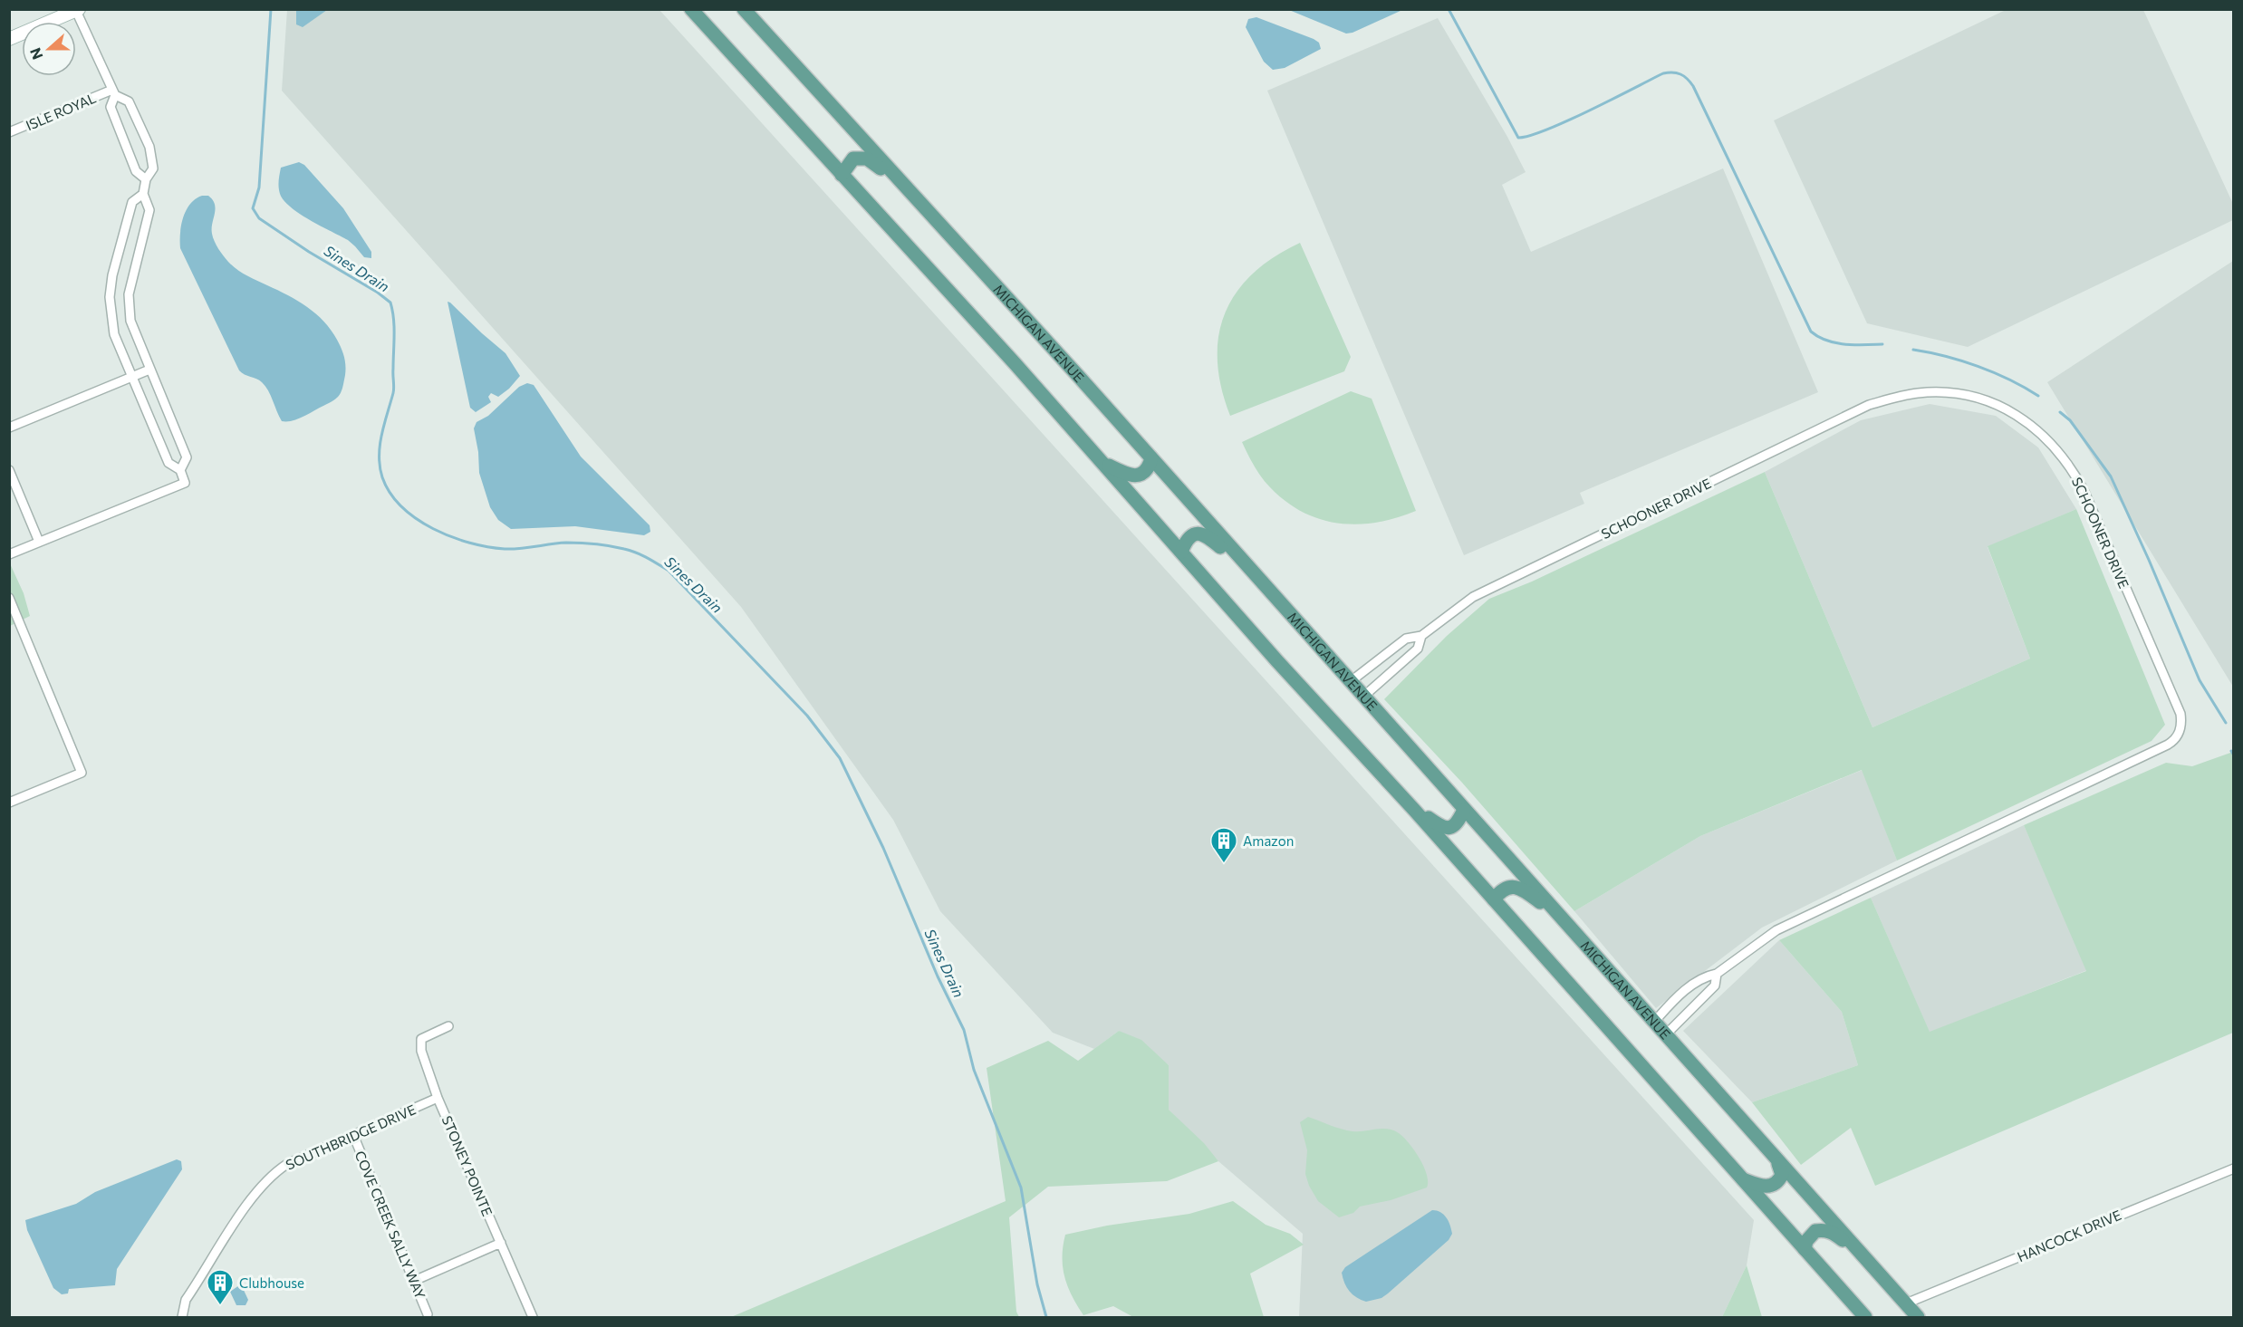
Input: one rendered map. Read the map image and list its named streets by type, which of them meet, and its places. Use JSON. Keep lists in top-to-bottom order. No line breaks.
{"streets":{"main road":["MICHIGAN AVENUE"],"street":["ISLE ROYAL","SCHOONER DRIVE","SOUTHBRIDGE DRIVE","STONEY POINTE","COVE CREEK SALLY WAY","HANCOCK DRIVE"]},"crossings":[["MICHIGAN AVENUE","SCHOONER DRIVE"],["MICHIGAN AVENUE","HANCOCK DRIVE"],["SOUTHBRIDGE DRIVE","STONEY POINTE"],["SOUTHBRIDGE DRIVE","COVE CREEK SALLY WAY"]],"water":["Sines Drain"],"places":{"building":["Amazon","Clubhouse"]},"north":"left"}
